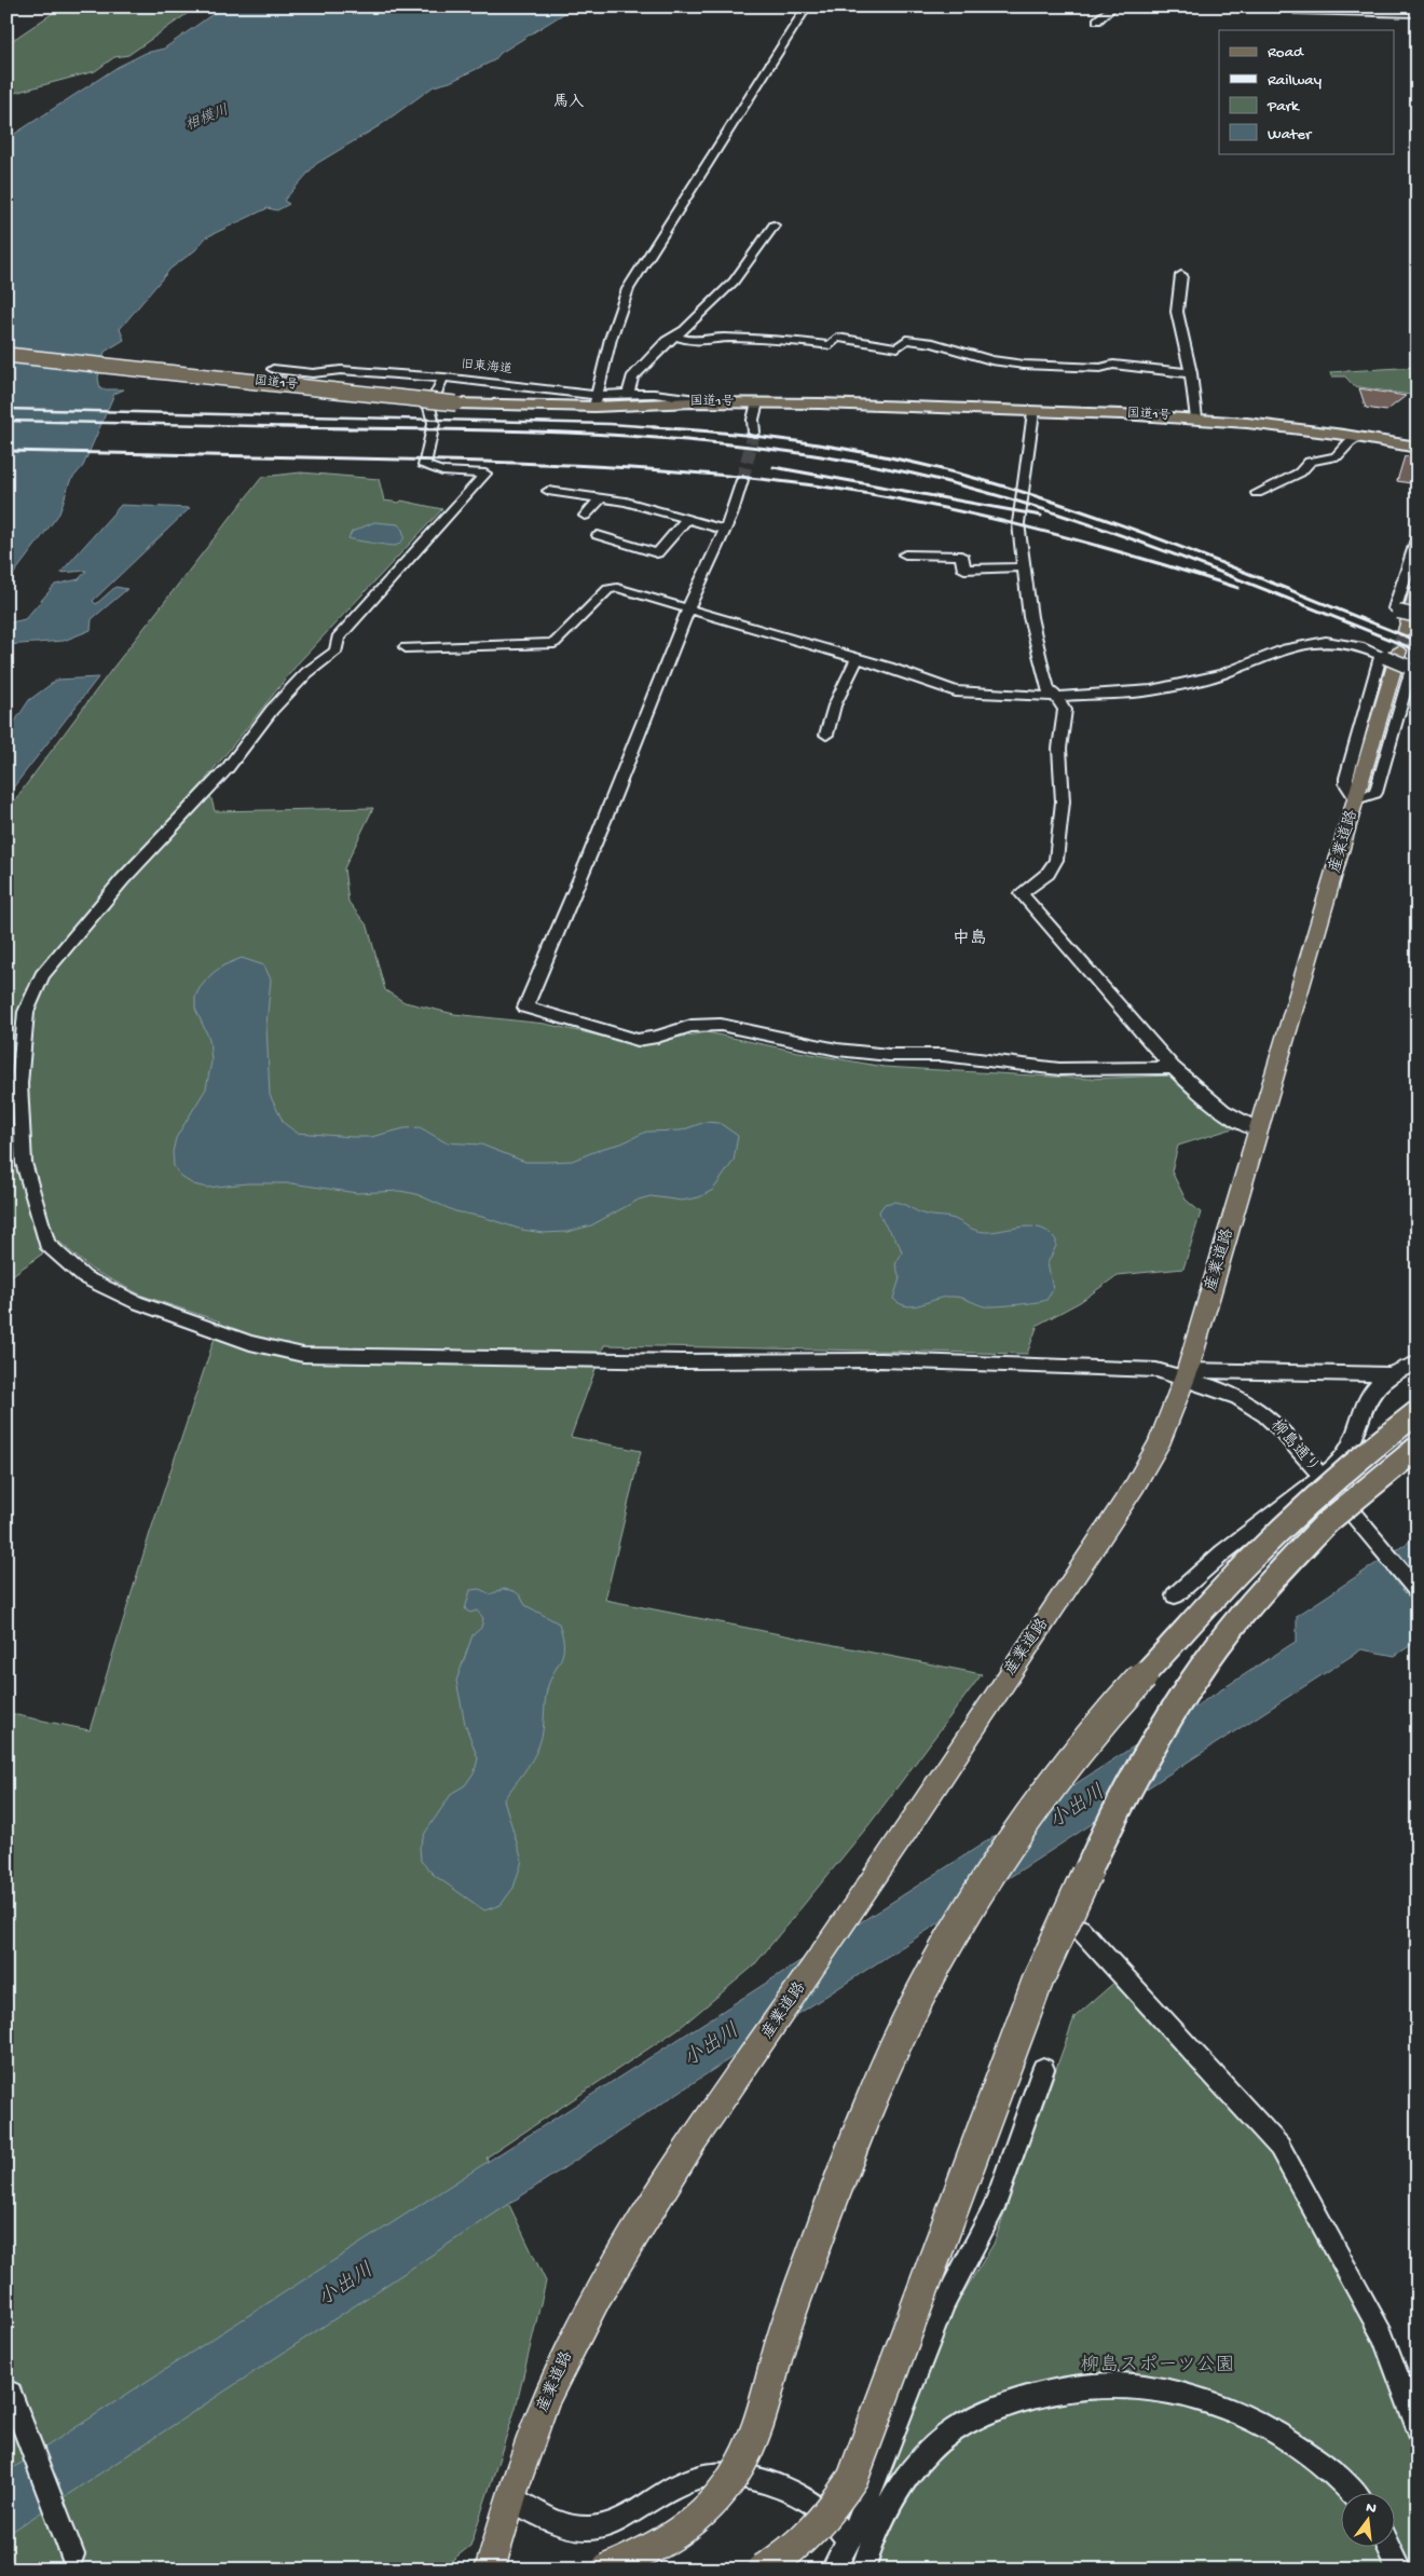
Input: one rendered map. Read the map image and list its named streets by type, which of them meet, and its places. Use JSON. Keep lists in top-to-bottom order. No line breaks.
{"streets":{"highway":["国道1号"],"main road":["産業道路"],"street":["旧東海道","柳島通り"]},"crossings":[["旧東海道","国道1号"],["産業道路","柳島通り"]],"districts":["馬入","中島"],"water":["相模川","小出川"],"parks":["柳島スポーツ公園"],"legend":["Road","Railway","Park","Water"],"north":"top"}
